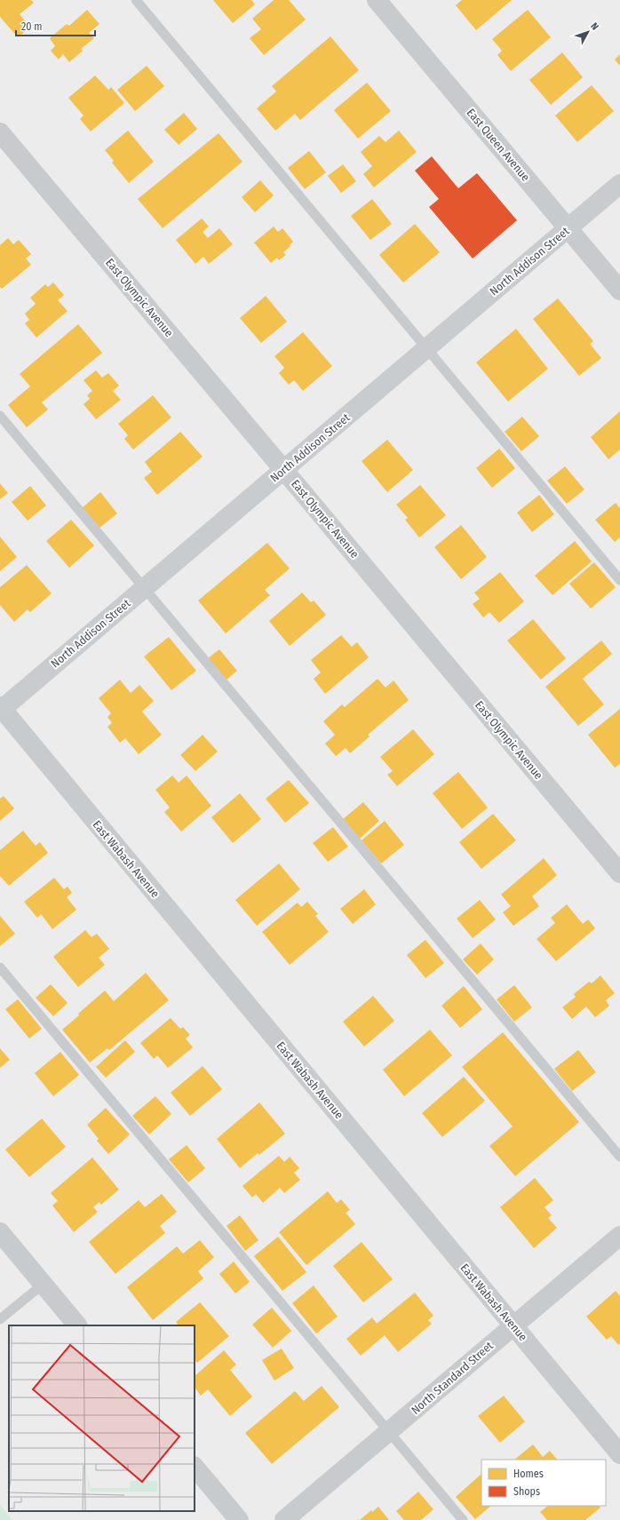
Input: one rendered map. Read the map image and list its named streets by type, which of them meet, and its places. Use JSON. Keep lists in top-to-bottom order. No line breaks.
{"streets":{"street":["East Queen Avenue","North Addison Street","East Olympic Avenue","East Wabash Avenue","North Standard Street"]},"crossings":[["East Queen Avenue","North Addison Street"],["North Addison Street","East Olympic Avenue"],["North Addison Street","East Wabash Avenue"],["East Wabash Avenue","North Standard Street"]],"legend":["Homes","Shops"],"scale_bar":"20 m","north":"top right"}
